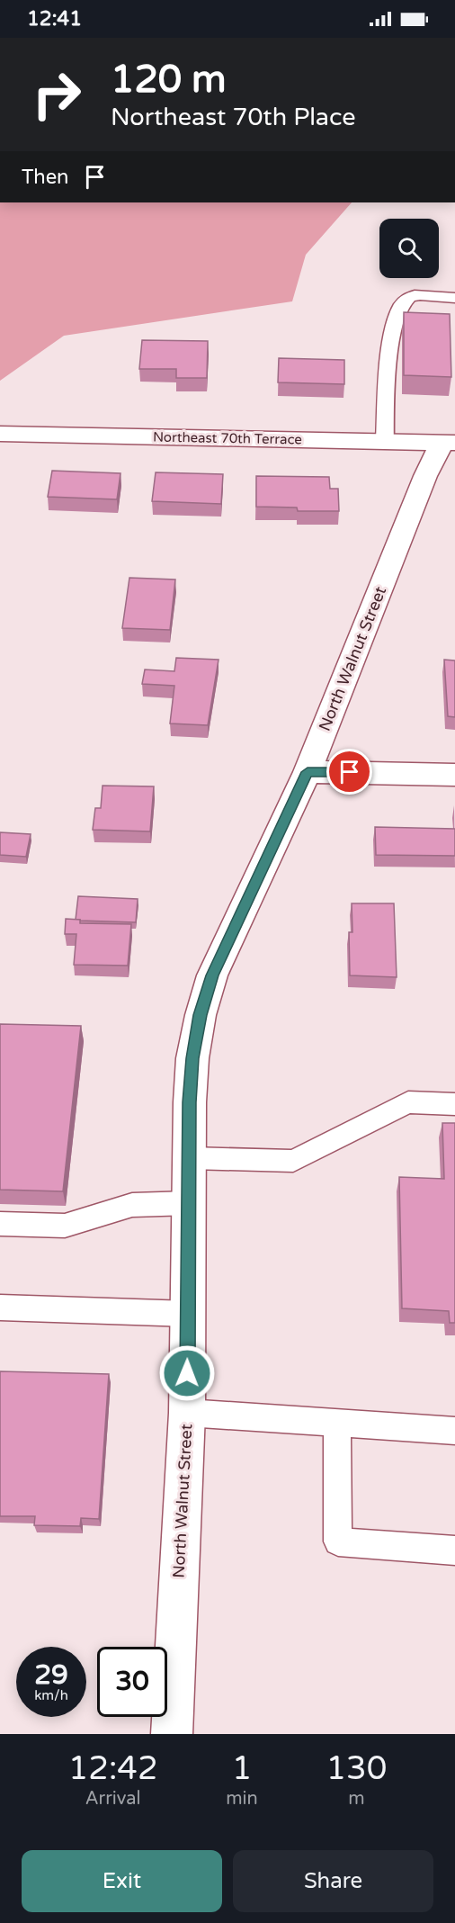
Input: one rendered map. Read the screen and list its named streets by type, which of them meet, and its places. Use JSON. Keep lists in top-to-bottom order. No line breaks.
{"streets":{"street":["Northeast 70th Terrace","North Walnut Street"]},"crossings":[["Northeast 70th Terrace","North Walnut Street"]],"page":{"status":"12:41","turn":["120 m","Northeast 70th Place"],"then":"Then","speed":"29 km/h","limit":"30","eta":["12:42","Arrival","1","min","130","m"],"buttons":["Exit","Share"]}}
